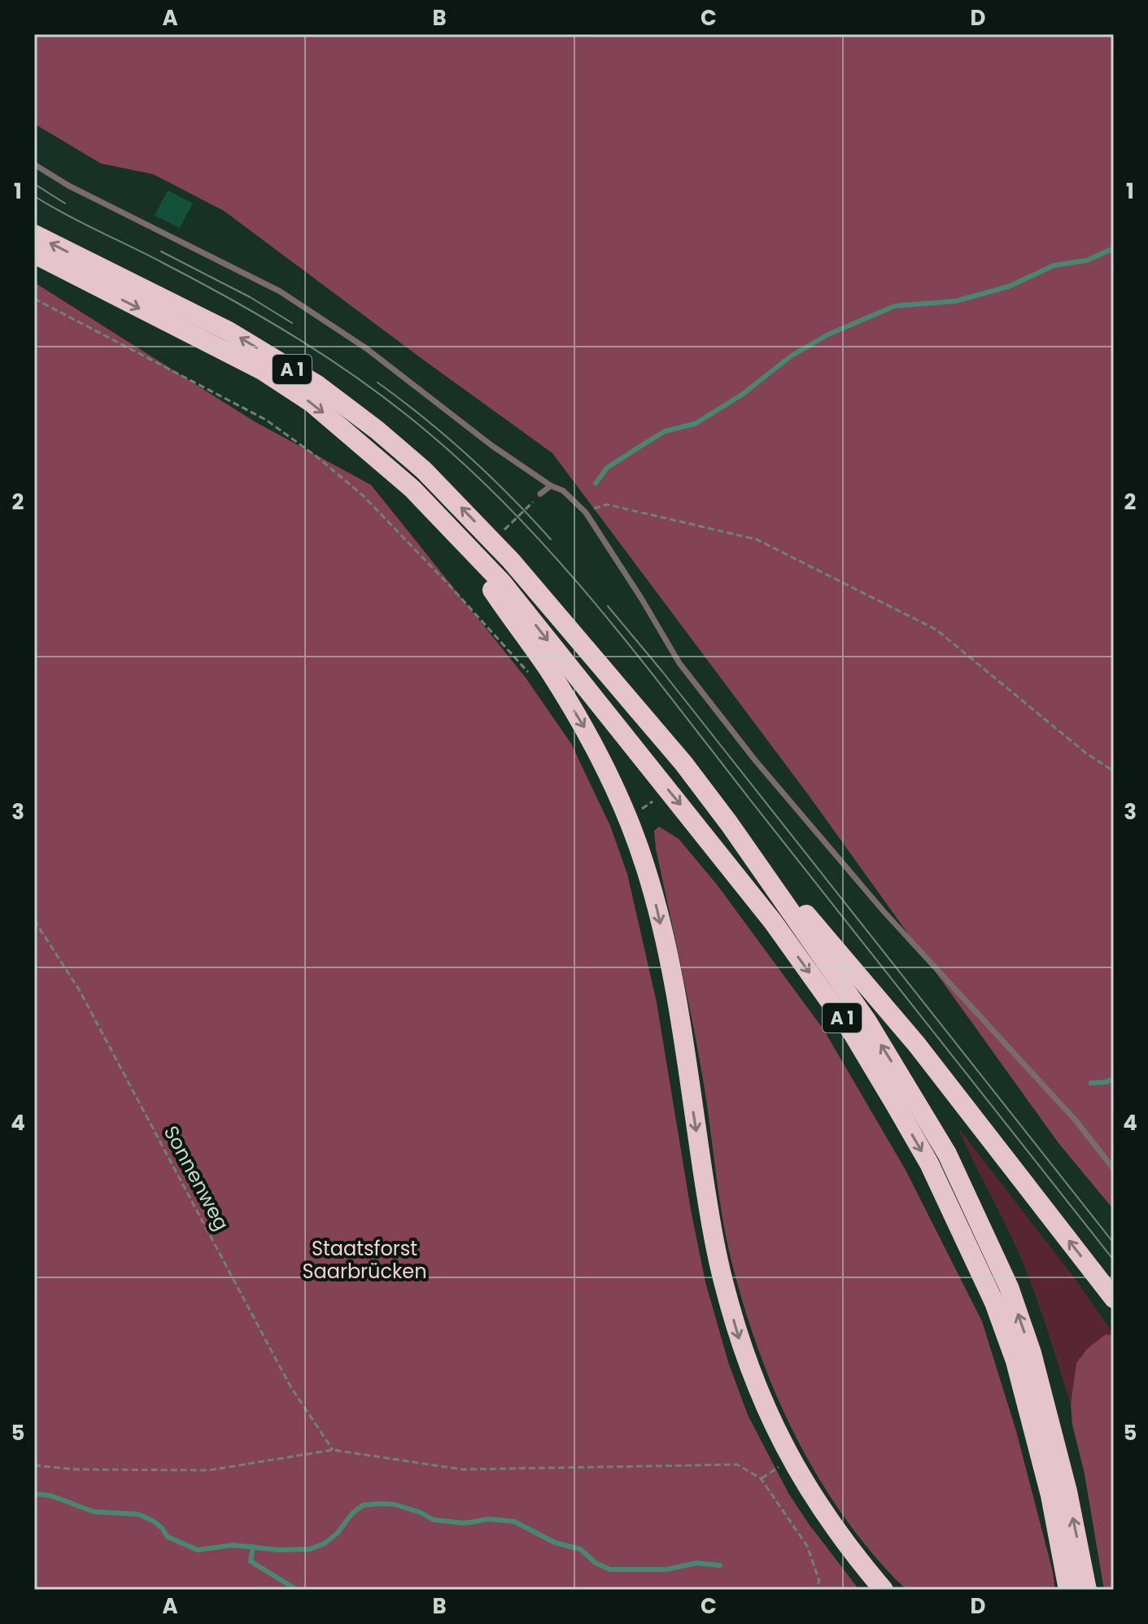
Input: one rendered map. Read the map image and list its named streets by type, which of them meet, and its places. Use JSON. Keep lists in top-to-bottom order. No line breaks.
{"streets":{"highway":["A 1"],"path":["Sonnenweg"]},"parks":["Staatsforst Saarbrücken"],"grid":{"columns":["A","B","C","D"],"rows":["1","2","3","4","5"]}}
